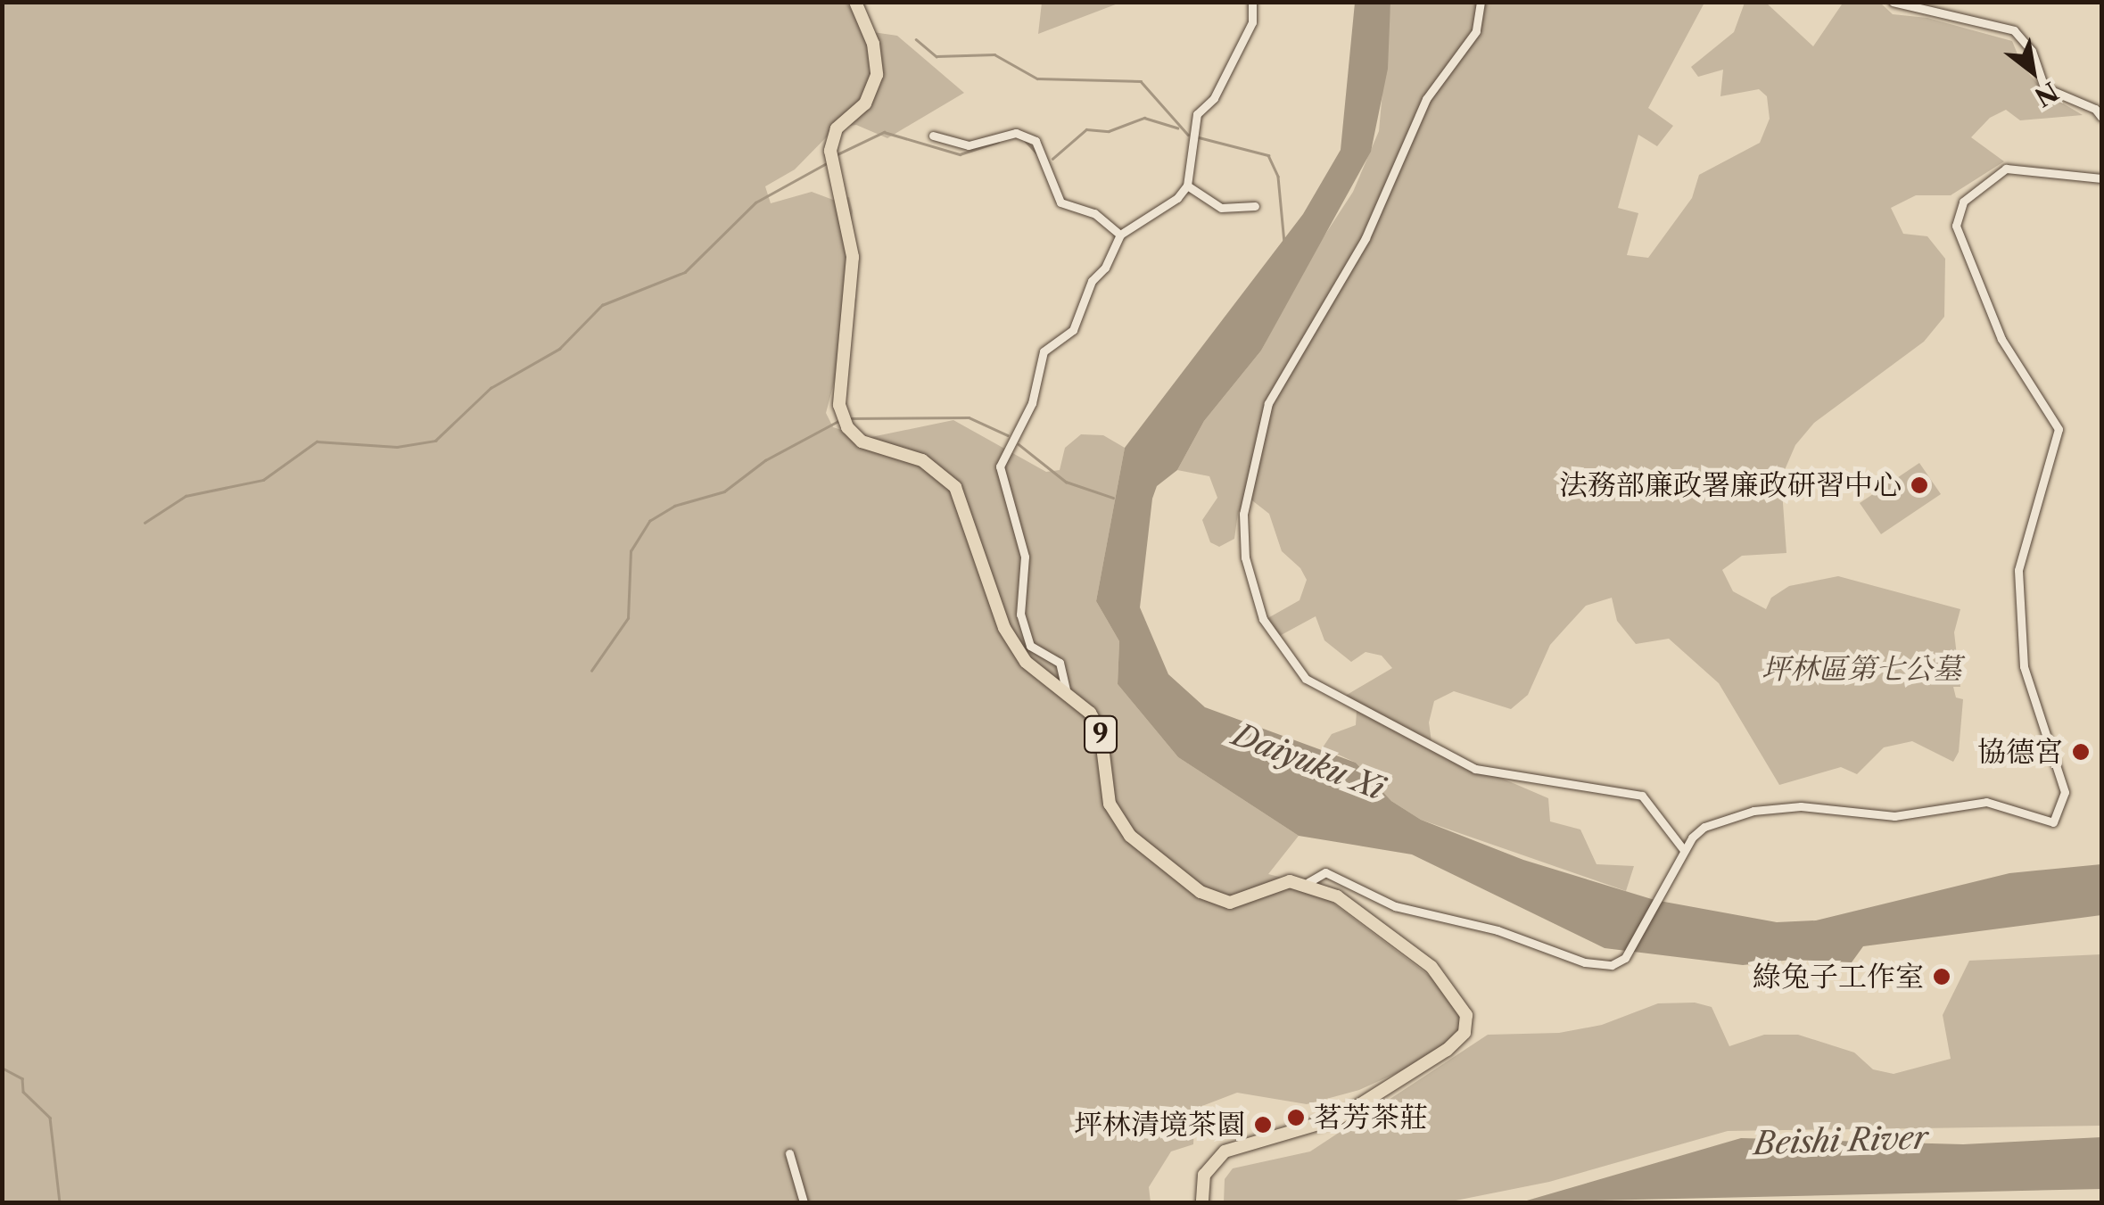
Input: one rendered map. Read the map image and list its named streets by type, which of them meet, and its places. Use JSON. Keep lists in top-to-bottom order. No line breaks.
{"streets":{"main road":["9"]},"water":["Daiyuku Xi","Beishi River"],"parks":["坪林區第七公墓"],"places":["法務部廉政署廉政研習中心","協德宮","綠兔子工作室","茗芳茶莊","坪林清境茶園"],"north":"bottom right"}
